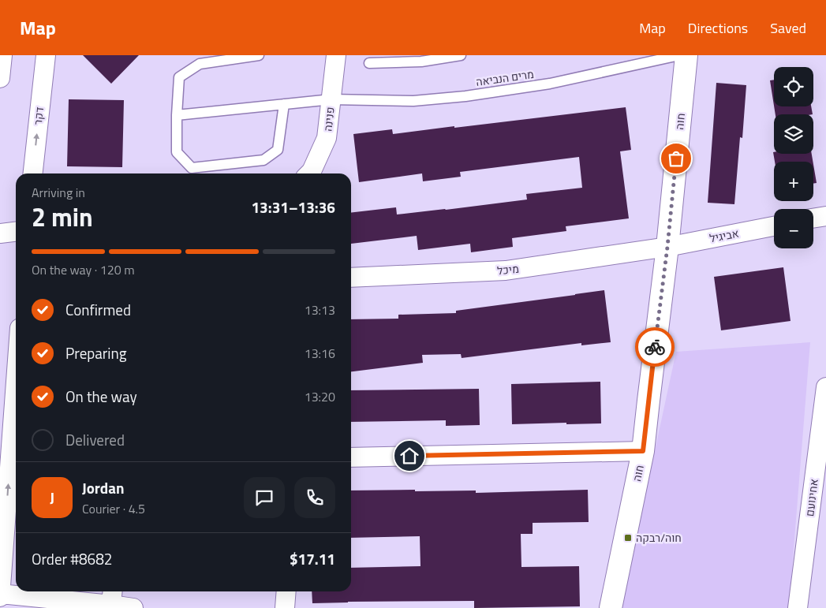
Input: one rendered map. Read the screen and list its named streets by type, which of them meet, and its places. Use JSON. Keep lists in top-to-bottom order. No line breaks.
{"streets":{"street":["דקר","פנינה","חוה","אביגיל","מיכל","אחינועם"],"lane":["מרים הנביאה"]},"crossings":[["מרים הנביאה","פנינה"],["חוה","אביגיל"],["חוה","מיכל"],["אביגיל","מיכל"]],"one_way":["דקר"],"places":{"transit":["חוה/רבקה"]},"page":{"header":"Map","nav":["Map","Directions","Saved"],"map_buttons":["+","−"],"heading":["2 min","Arriving in","13:31–13:36"],"panel":["Jordan","Courier · 4.5","Order #8682","$17.11"],"bar":"On the way · 120 m","list":[["Confirmed","13:13"],["Preparing","13:16"],["On the way","13:20"],"Delivered"],"round":"J"}}
